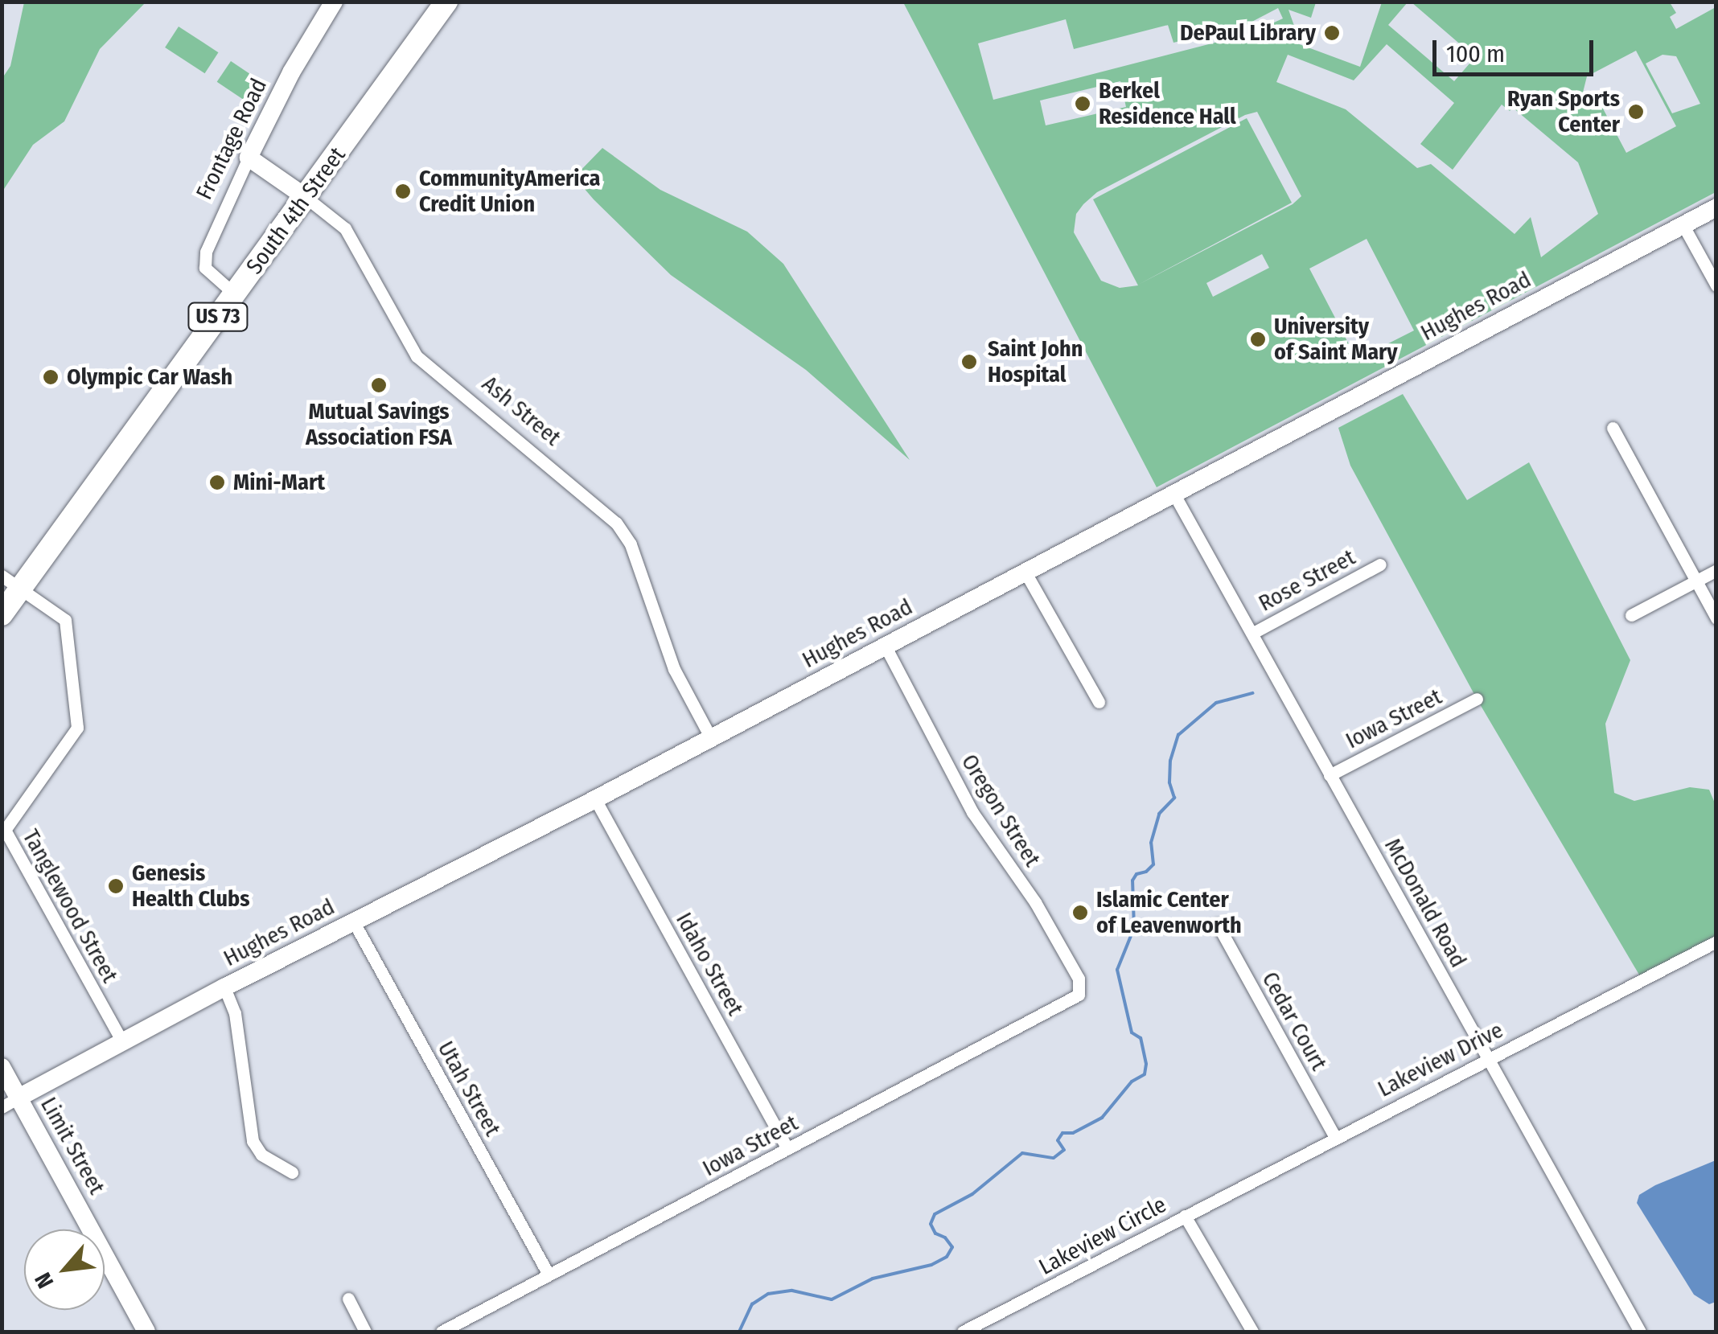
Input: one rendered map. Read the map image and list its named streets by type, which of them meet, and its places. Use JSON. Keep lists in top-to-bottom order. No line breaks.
{"streets":{"highway":["South 4th Street","US 73"],"street":["Frontage Road","Hughes Road","Ash Street","Rose Street","Iowa Street","Oregon Street","McDonald Road","Tanglewood Street","Idaho Street","Cedar Court","Lakeview Drive","Utah Street","Limit Street","Lakeview Circle"]},"crossings":[["Frontage Road","South 4th Street"],["Frontage Road","Ash Street"],["South 4th Street","Ash Street"],["South 4th Street","Tanglewood Street"],["Hughes Road","Ash Street"],["Hughes Road","Oregon Street"],["Hughes Road","McDonald Road"],["Hughes Road","Tanglewood Street"],["Hughes Road","Idaho Street"],["Hughes Road","Utah Street"],["Hughes Road","Limit Street"],["Rose Street","McDonald Road"],["Iowa Street","Oregon Street"],["Iowa Street","McDonald Road"],["Iowa Street","Idaho Street"],["Iowa Street","Utah Street"],["McDonald Road","Lakeview Drive"],["Cedar Court","Lakeview Drive"],["Lakeview Drive","Lakeview Circle"]],"places":["DePaul Library","Berkel Residence Hall","Ryan Sports Center","CommunityAmerica Credit Union","University of Saint Mary","Saint John Hospital","Olympic Car Wash","Mutual Savings Association FSA","Mini-Mart","Genesis Health Clubs","Islamic Center of Leavenworth"],"scale_bar":"100 m","north":"bottom left"}
